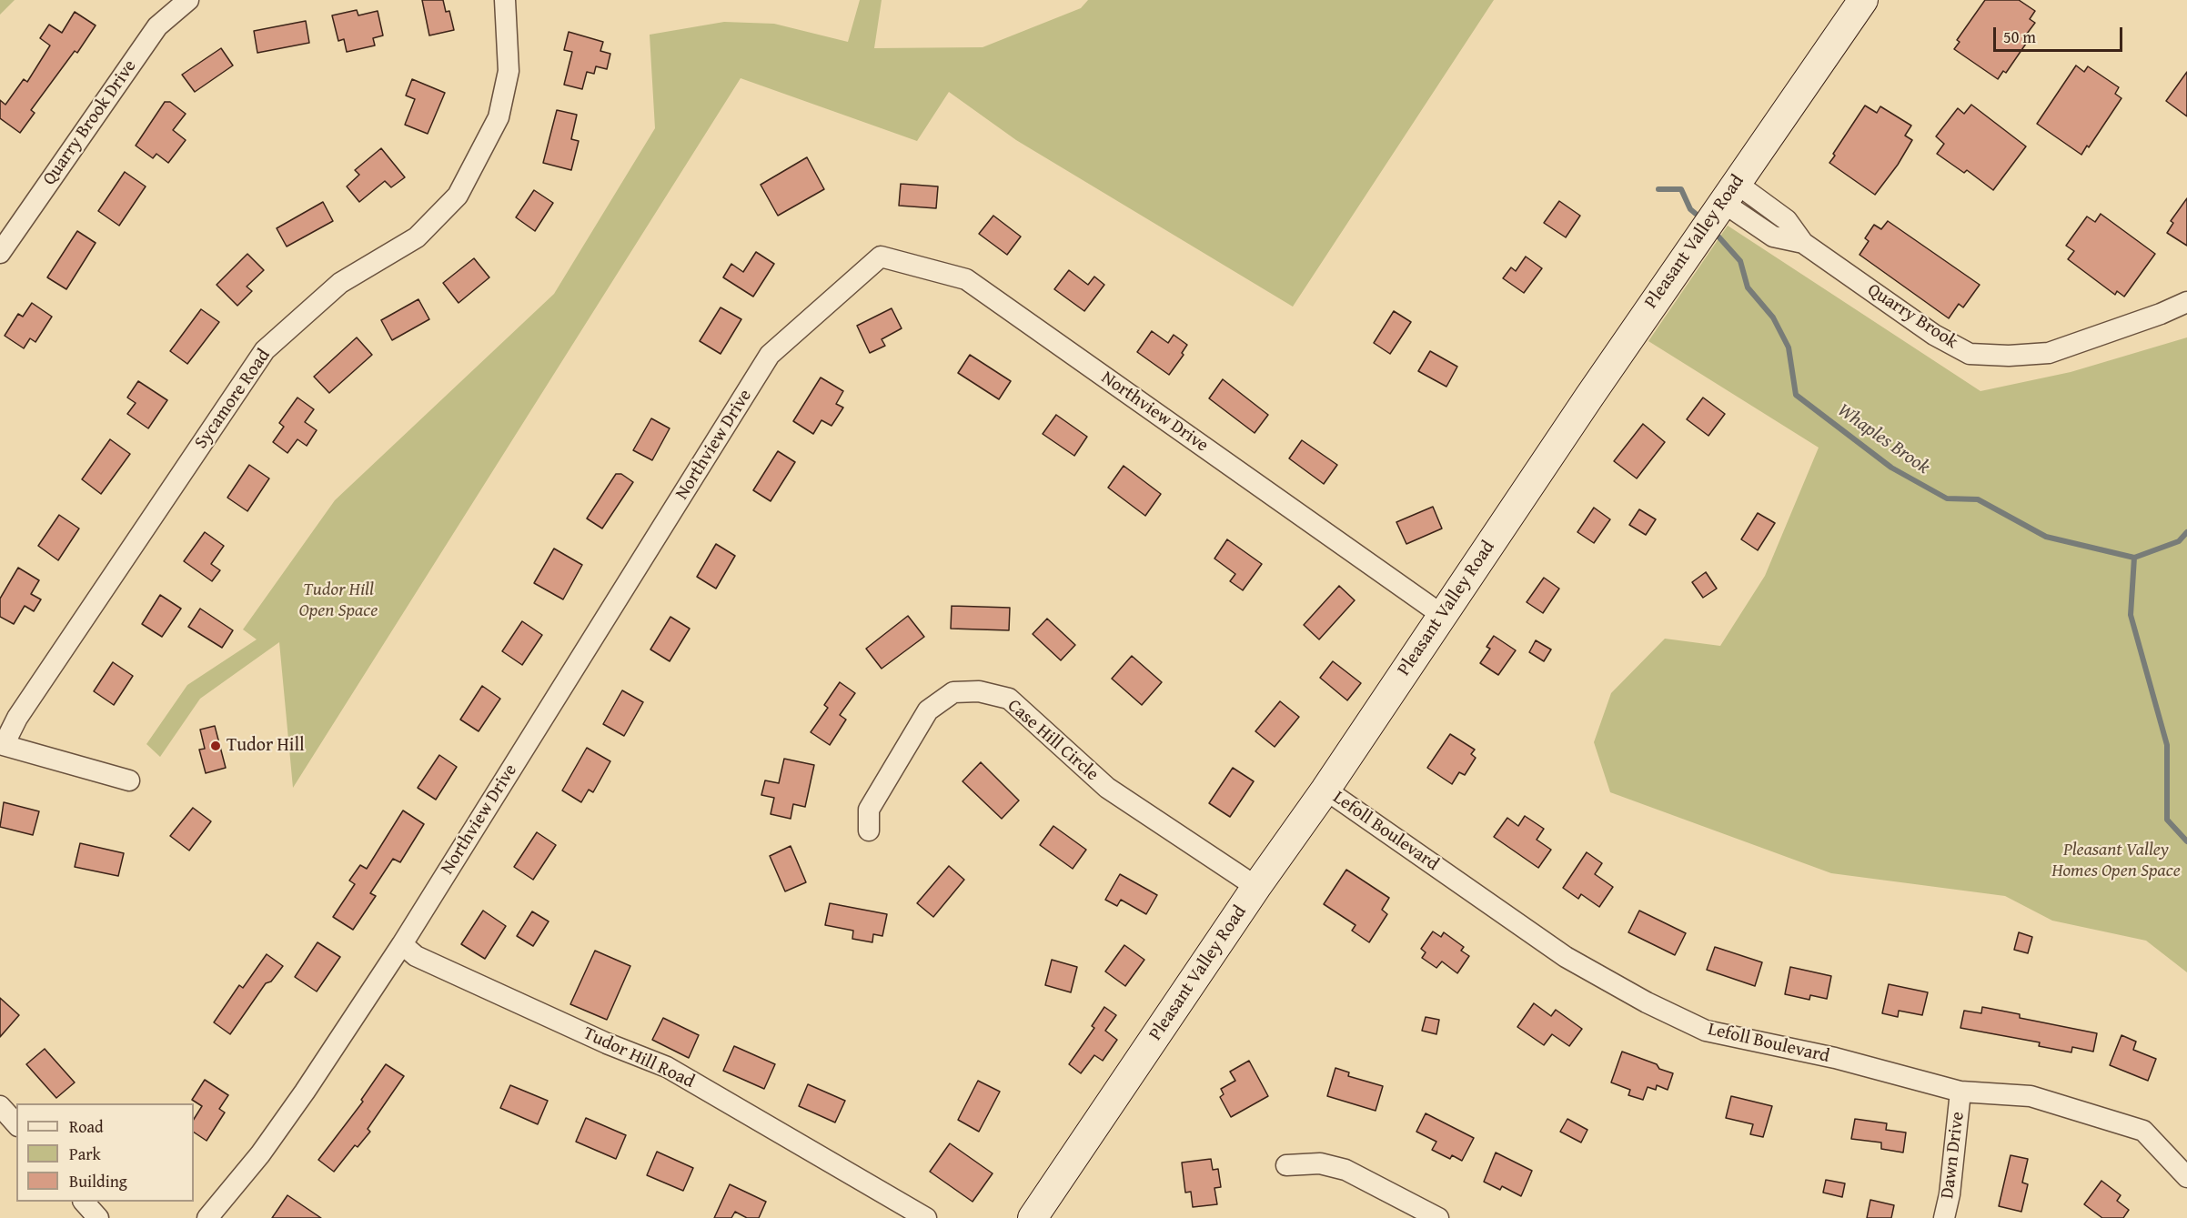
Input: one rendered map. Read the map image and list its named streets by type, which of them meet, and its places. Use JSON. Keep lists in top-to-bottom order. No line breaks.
{"streets":{"main road":["Pleasant Valley Road"],"street":["Quarry Brook Drive","Quarry Brook","Sycamore Road","Northview Drive","Case Hill Circle","Lefoll Boulevard","Tudor Hill Road","Dawn Drive"]},"crossings":[["Pleasant Valley Road","Quarry Brook"],["Pleasant Valley Road","Northview Drive"],["Pleasant Valley Road","Case Hill Circle"],["Pleasant Valley Road","Lefoll Boulevard"],["Northview Drive","Tudor Hill Road"],["Lefoll Boulevard","Dawn Drive"]],"water":["Whaples Brook"],"parks":["Tudor Hill Open Space","Pleasant Valley Homes Open Space"],"places":["Tudor Hill"],"legend":["Road","Park","Building"],"scale_bar":"50 m"}
